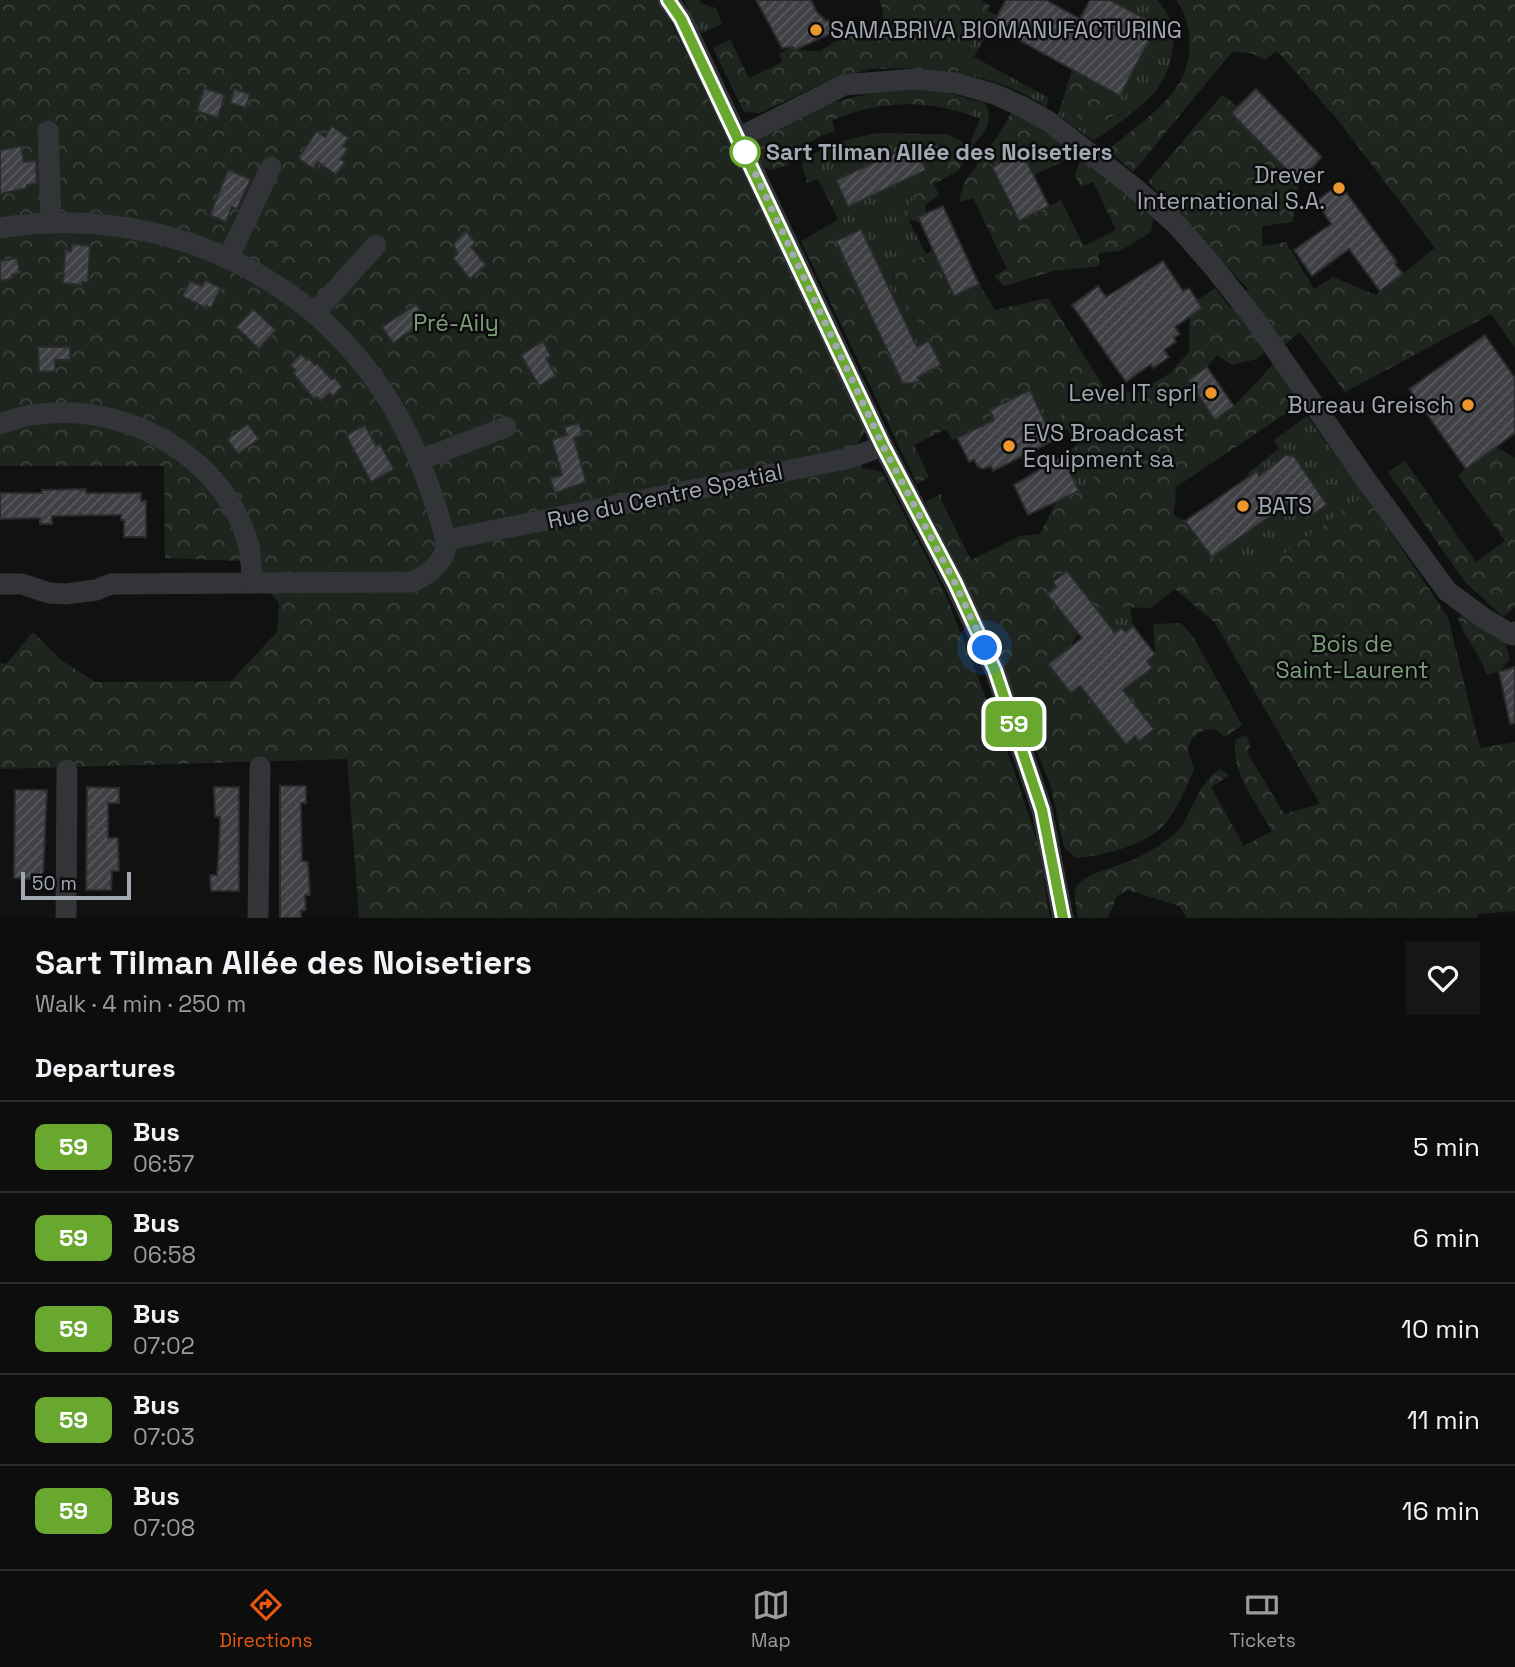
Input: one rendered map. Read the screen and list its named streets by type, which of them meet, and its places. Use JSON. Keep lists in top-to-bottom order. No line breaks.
{"streets":{"street":["Rue du Centre Spatial"]},"parks":["Pré-Aily","Bois de Saint-Laurent"],"places":["SAMABRIVA BIOMANUFACTURING","Sart Tilman Allée des Noisetiers","Drever International S.A.","Level IT sprl","Bureau Greisch","EVS Broadcast Equipment sa","BATS"],"lines":["bus line 59"],"scale_bar":"50 m","page":{"on_map":"59","scale":"50 m","heading":[["Sart Tilman Allée des Noisetiers","Walk · 4 min · 250 m"],"Departures"],"list":[{"mark":"59","name":"Bus","note":"06:57","value":"5 min"},{"mark":"59","name":"Bus","note":"06:58","value":"6 min"},{"mark":"59","name":"Bus","note":"07:02","value":"10 min"},{"mark":"59","name":"Bus","note":"07:03","value":"11 min"},{"mark":"59","name":"Bus","note":"07:08","value":"16 min"}],"tabs":["Directions","Map","Tickets"]}}
